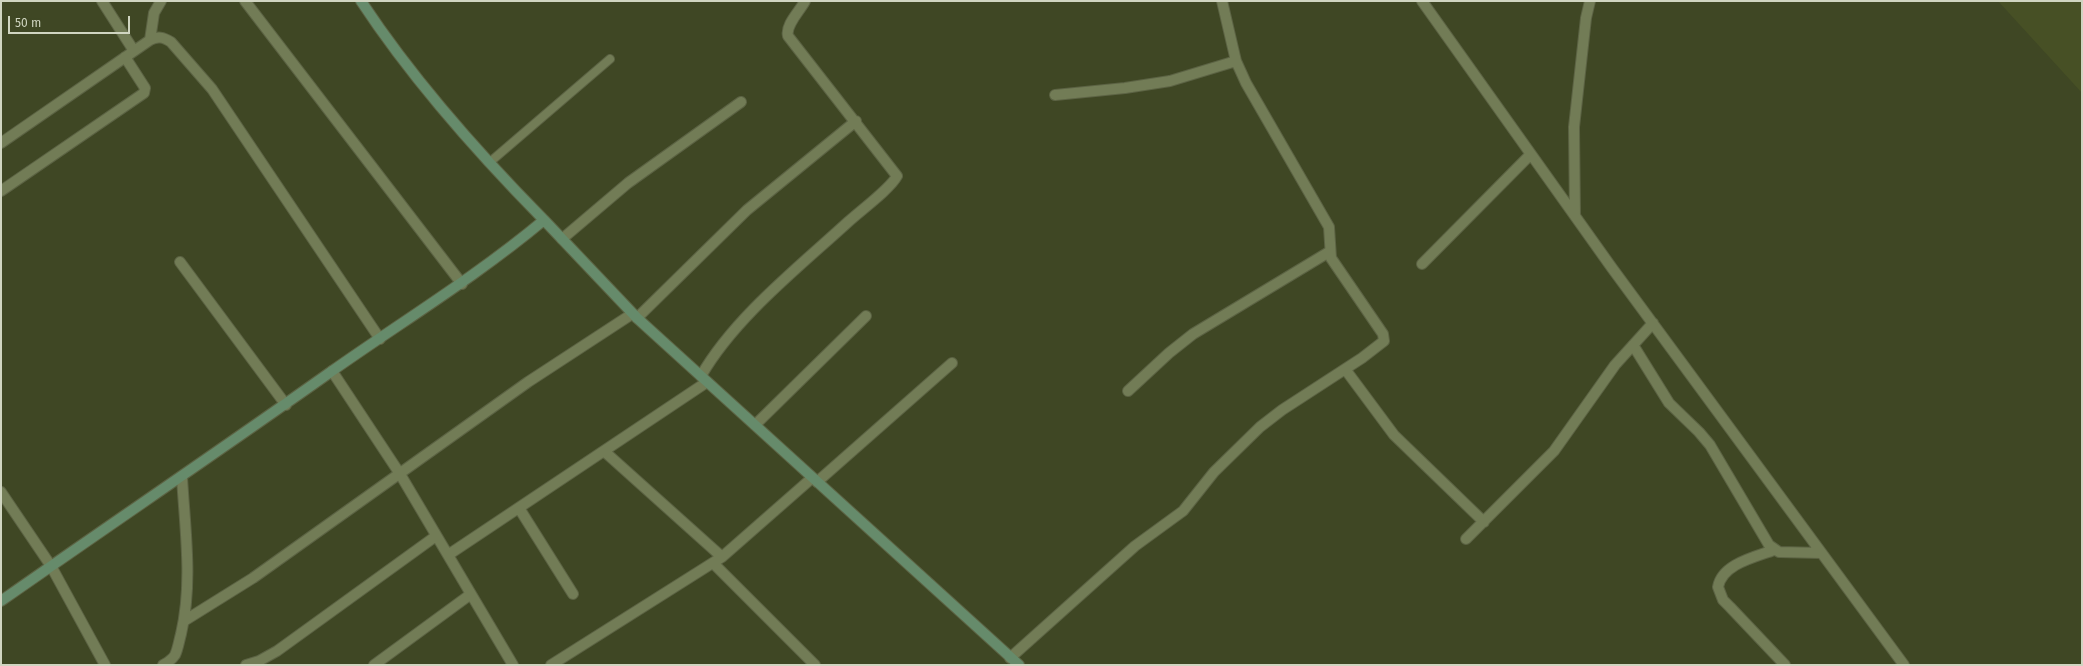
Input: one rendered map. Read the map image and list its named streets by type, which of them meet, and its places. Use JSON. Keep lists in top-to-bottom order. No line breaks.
{"scale_bar":"50 m"}
